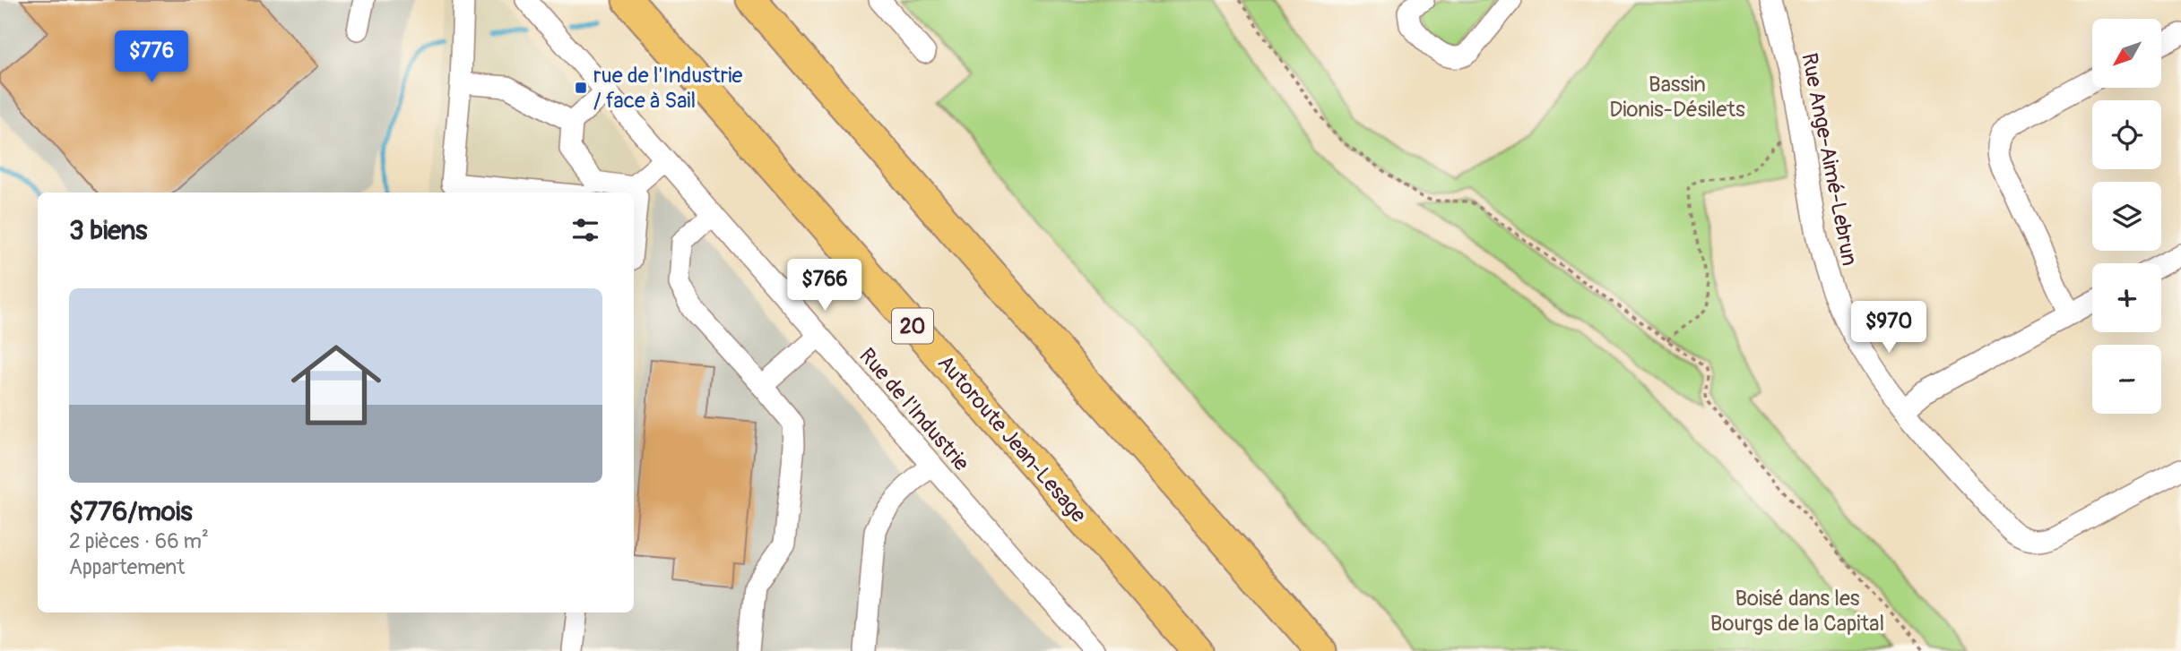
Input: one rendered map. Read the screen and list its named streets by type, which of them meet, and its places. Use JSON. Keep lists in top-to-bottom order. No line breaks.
{"streets":{"highway":["20","Autoroute Jean-Lesage"],"street":["Rue Ange-Aimé-Lebrun","Rue de l'Industrie"]},"parks":["Bassin Dionis-Désilets","Boisé dans les Bourgs de la Capital"],"places":{"transit":["rue de l'Industrie / face à Sail"]},"north":"bottom left","page":{"map_buttons":["+","−"],"price":["$776","$766","$970"],"heading":"3 biens","list":[{"name":"$776/mois","note":"2 pièces · 66 m² · Appartement"}]}}
